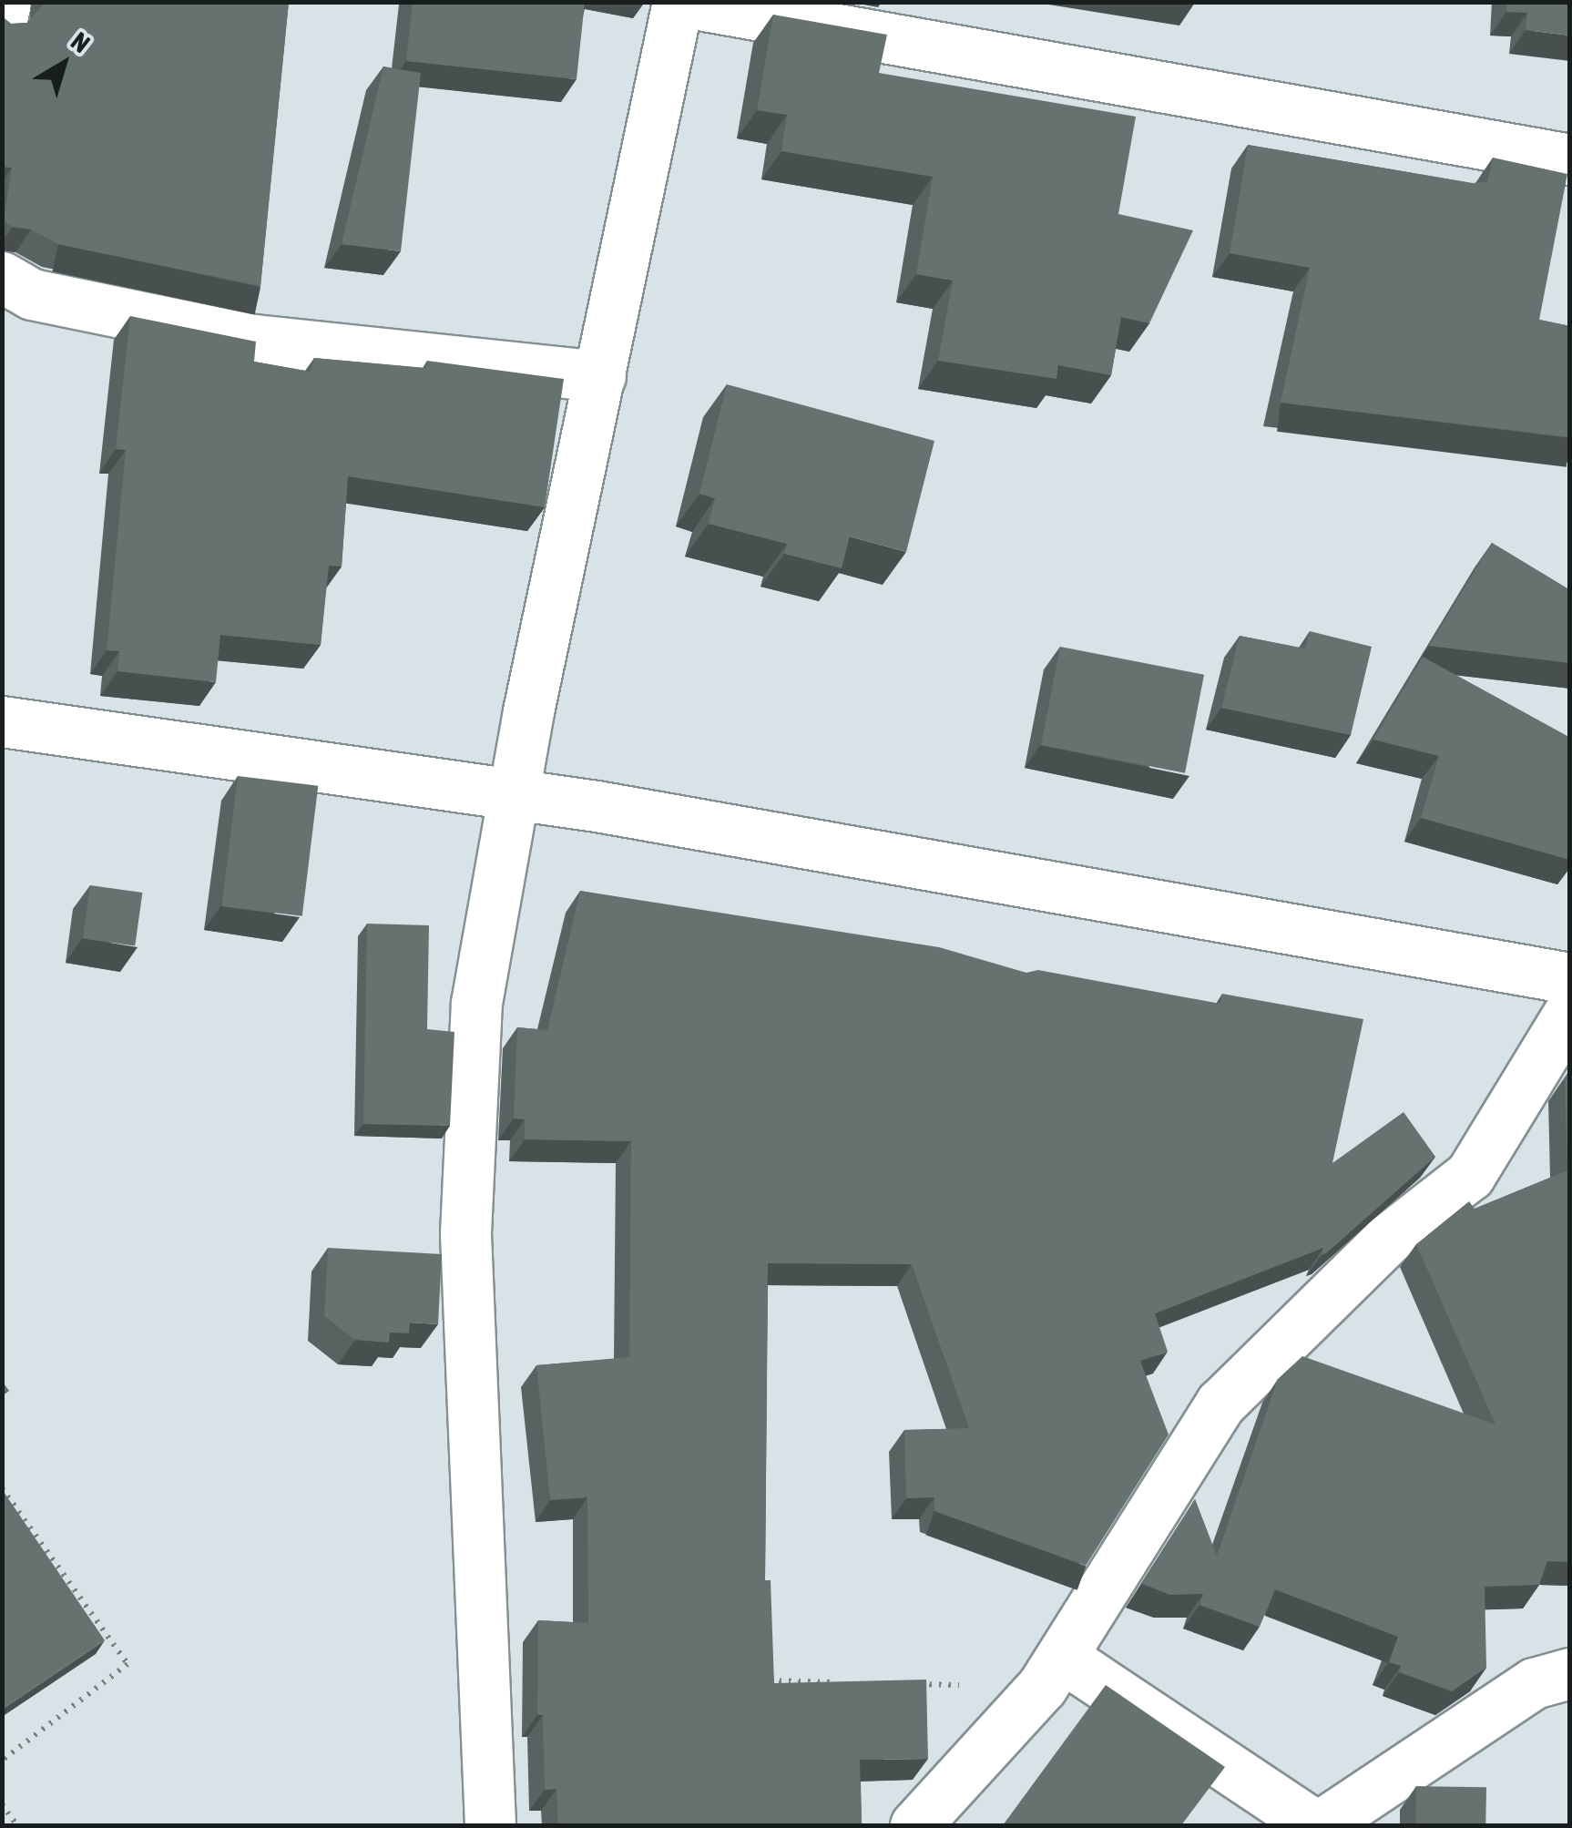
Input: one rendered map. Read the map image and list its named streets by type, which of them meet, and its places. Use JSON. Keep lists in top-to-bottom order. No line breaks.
{"north":"top right"}
